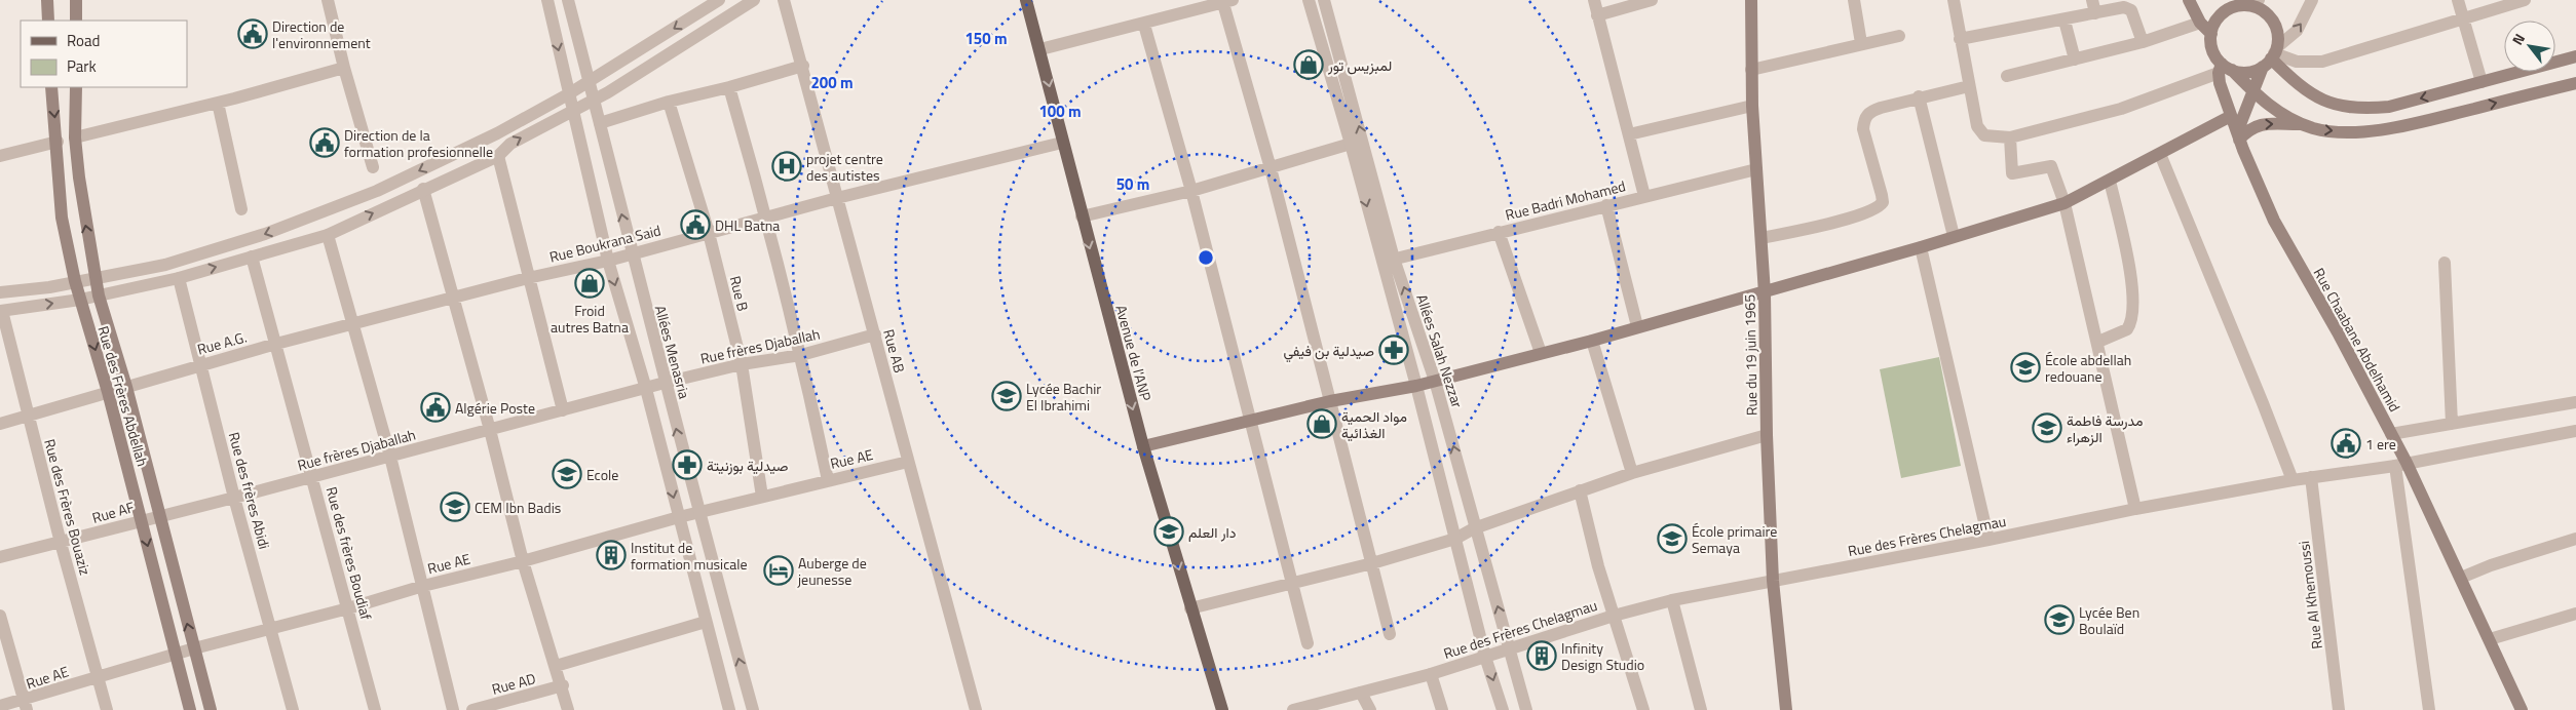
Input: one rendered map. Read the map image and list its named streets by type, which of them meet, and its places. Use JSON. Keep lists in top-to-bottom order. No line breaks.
{"streets":{"main road":["Rue Chaabane Abdelhamid","Avenue de l'ANP","Rue du 19 juin 1965","Rue des Frères Abdellah"],"street":["Rue Badri Mohamed","Rue Boukrana Said","Rue B","Rue A.G.","Rue frères Djaballah","Rue AB","Allées Salah Nezzar","Allées Menasria","Rue AE","Rue des frères Abidi","Rue des Frères Bouaziz","Rue AF","Rue des Frères Chelagmau","Rue des frères Boudiaf","Rue Al Khemoussi","Rue AD"]},"crossings":[["Rue Badri Mohamed","Allées Salah Nezzar"],["Rue Badri Mohamed","Rue du 19 juin 1965"],["Rue Boukrana Said","Rue B"],["Rue Boukrana Said","Rue A.G."],["Rue Boukrana Said","Rue AB"],["Rue Boukrana Said","Allées Menasria"],["Rue Boukrana Said","Avenue de l'ANP"],["Rue B","Rue frères Djaballah"],["Rue B","Rue AE"],["Rue Chaabane Abdelhamid","Rue des Frères Chelagmau"],["Rue A.G.","Rue des Frères Abdellah"],["Rue A.G.","Rue des frères Abidi"],["Rue A.G.","Rue des Frères Bouaziz"],["Rue A.G.","Rue des frères Boudiaf"],["Rue frères Djaballah","Rue AB"],["Rue frères Djaballah","Allées Menasria"],["Rue frères Djaballah","Rue des frères Abidi"],["Rue frères Djaballah","Rue AF"],["Rue frères Djaballah","Rue des frères Boudiaf"],["Rue AB","Rue AE"],["Allées Salah Nezzar","Rue des Frères Chelagmau"],["Allées Menasria","Rue AE"],["Rue du 19 juin 1965","Rue des Frères Chelagmau"],["Rue des Frères Abdellah","Rue AE"],["Rue des Frères Abdellah","Rue AF"],["Rue AE","Rue des frères Abidi"],["Rue AE","Rue des Frères Bouaziz"],["Rue AE","Rue des frères Boudiaf"],["Rue des frères Abidi","Rue AF"],["Rue des Frères Bouaziz","Rue AF"],["Rue des Frères Chelagmau","Rue Al Khemoussi"]],"one_way":["Avenue de l'ANP"],"places":{"public building":["Direction de l'environnement","Direction de la formation profesionnelle","DHL Batna","Algérie Poste","1 ere"],"shop":["لمبزيس تور","Froid autres Batna","مواد الحمية الغذائية"],"hospital":["projet centre des autistes"],"pharmacy":["صيدلية بن فيفي","صيدلية بوزنيتة"],"school or university":["École abdellah redouane","Lycée Bachir El Ibrahimi","مدرسة فاطمة الزهراء","Ecole","CEM Ibn Badis","دار العلم","École primaire Semaya","Lycée Ben Boulaïd"],"building":["Institut de formation musicale","Infinity Design Studio"],"hotel":["Auberge de jeunesse"]},"legend":["Road","Park"],"north":"top left","rings":["150 m","200 m","100 m","50 m"]}
